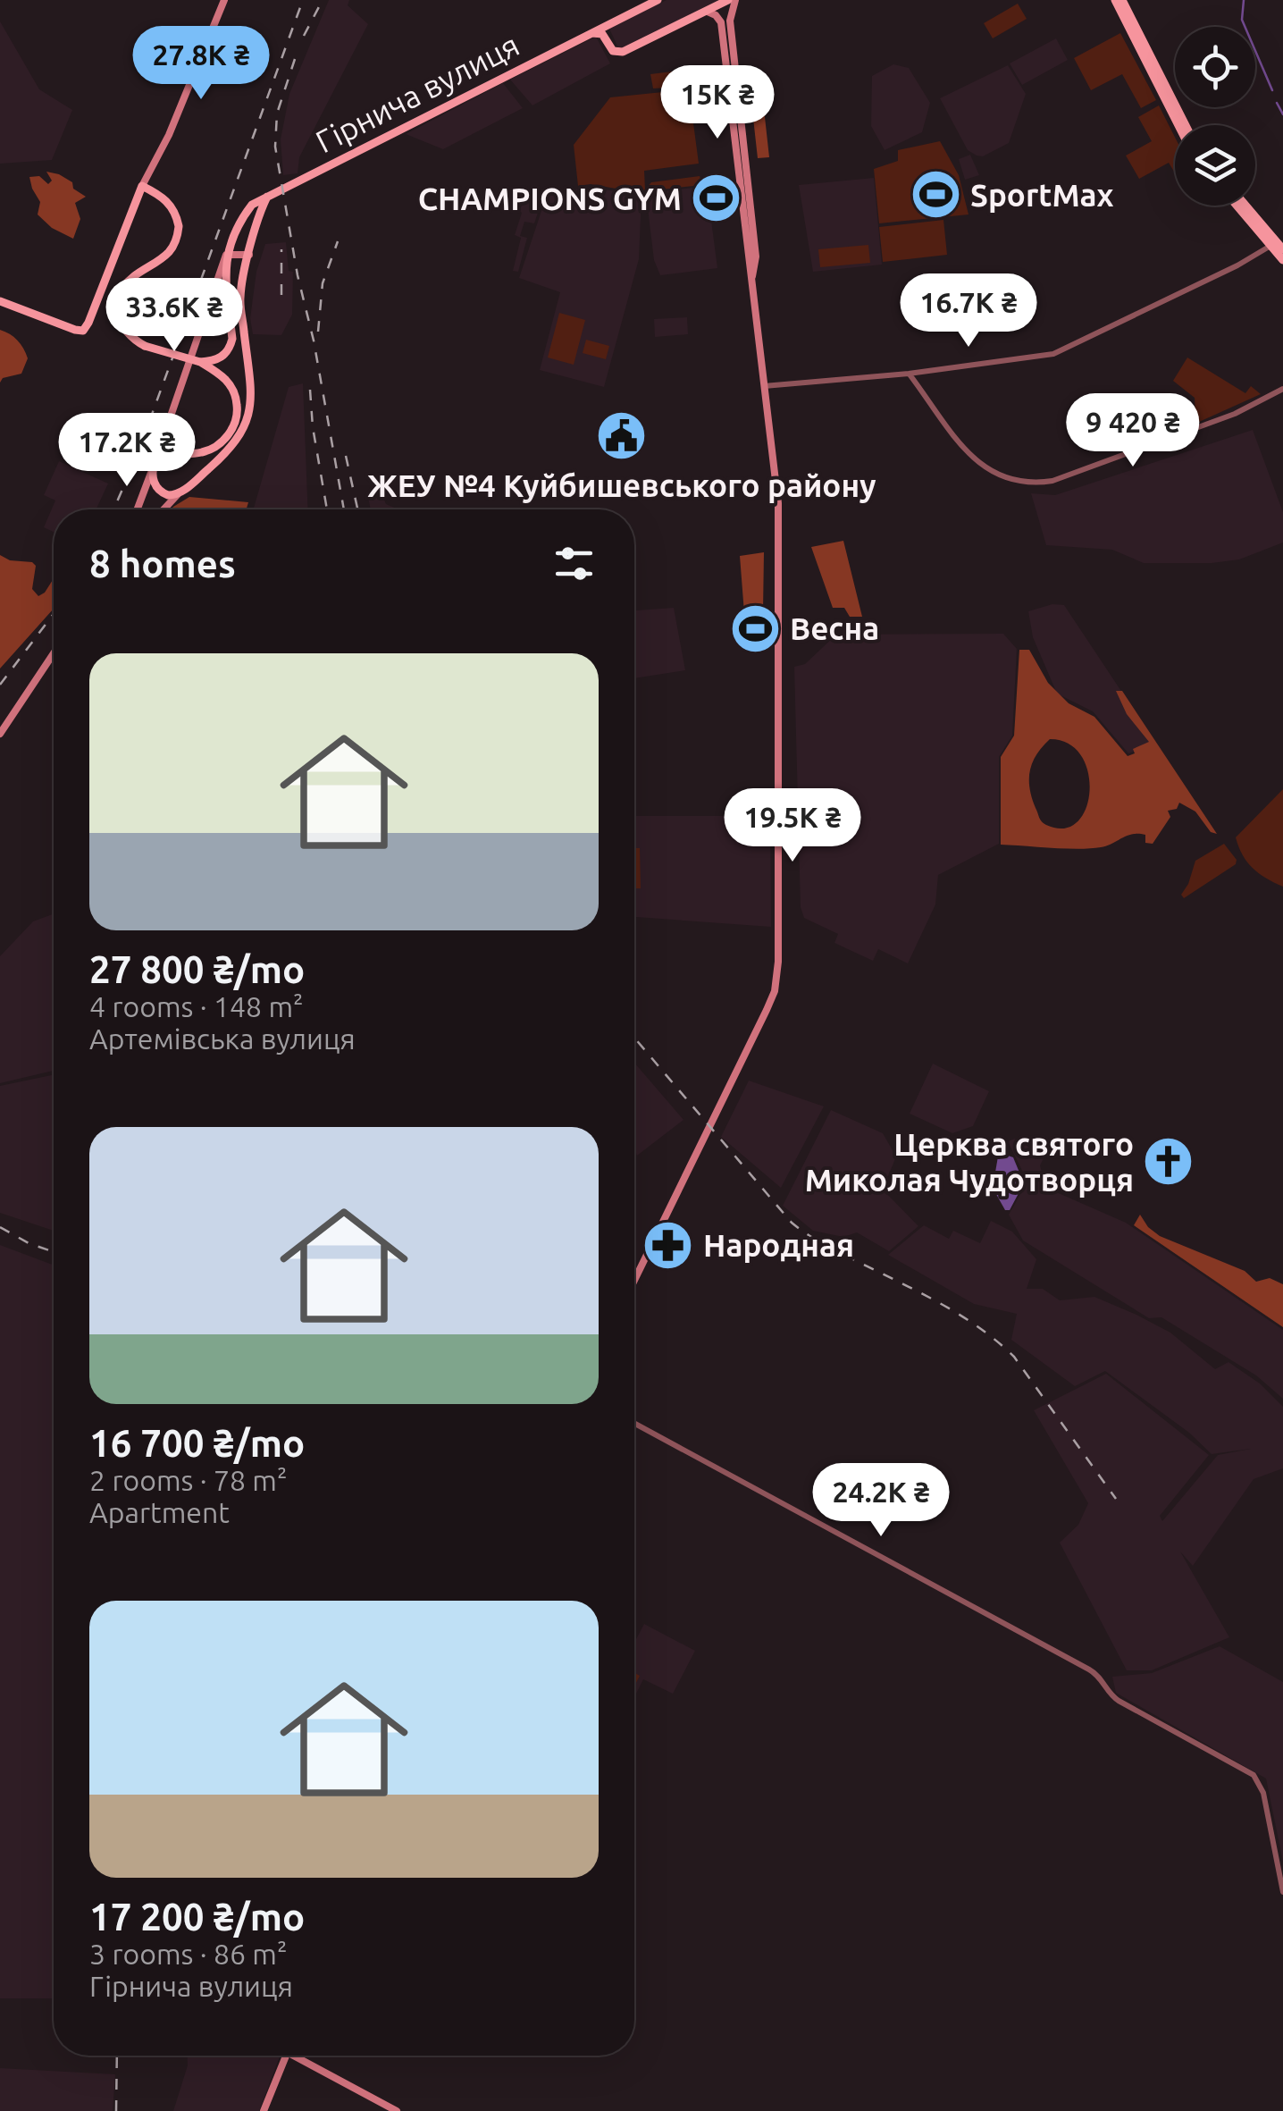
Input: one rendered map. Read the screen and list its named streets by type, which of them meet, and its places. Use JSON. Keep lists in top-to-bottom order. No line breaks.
{"streets":{"main road":["Гірнича вулиця"]},"places":{"sports":["SportMax","CHAMPIONS GYM","Весна"],"public building":["ЖЕУ №4 Куйбишевського району"],"church":["Церква святого Миколая Чудотворця"],"pharmacy":["Народная"]},"page":{"price":["27.8K ₴","15K ₴","16.7K ₴","33.6K ₴","9 420 ₴","17.2K ₴","19.5K ₴","24.2K ₴"],"heading":"8 homes","list":[{"name":"27 800 ₴/mo","note":"4 rooms · 148 m² · Артемівська вулиця"},{"name":"16 700 ₴/mo","note":"2 rooms · 78 m² · Apartment"},{"name":"17 200 ₴/mo","note":"3 rooms · 86 m² · Гірнича вулиця"}]}}
